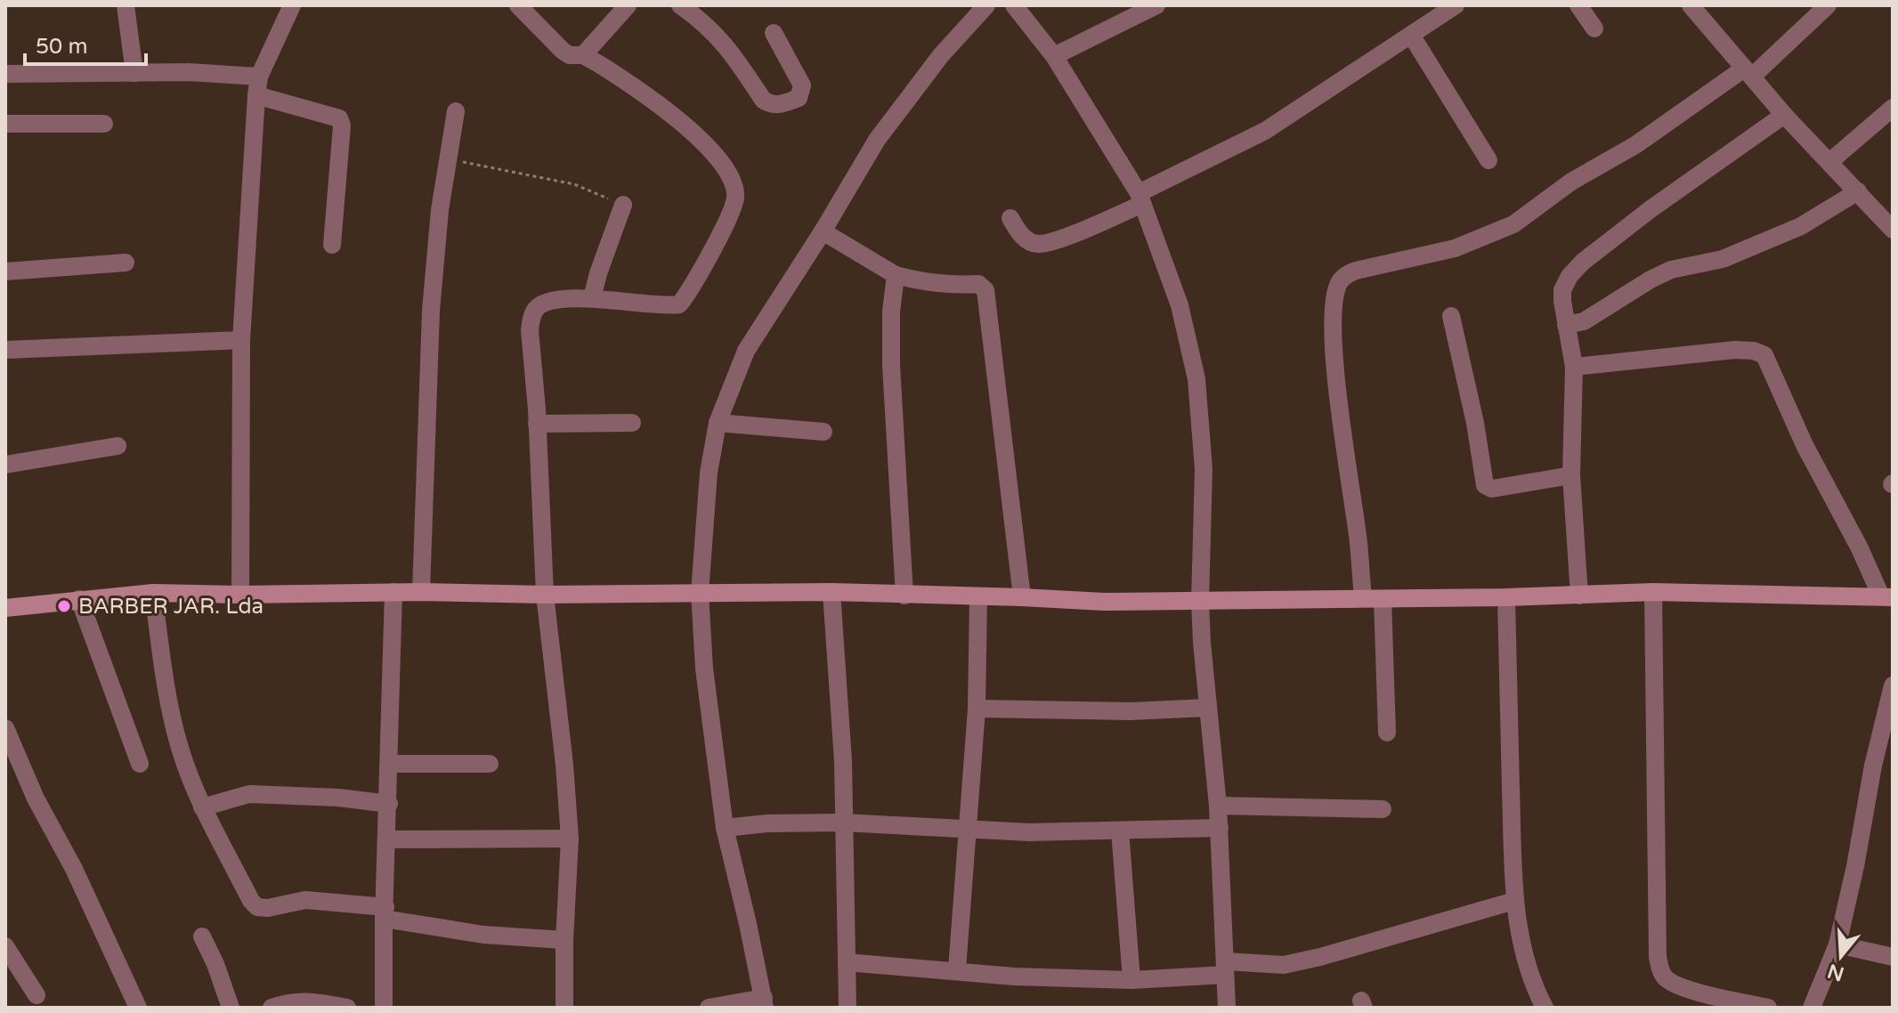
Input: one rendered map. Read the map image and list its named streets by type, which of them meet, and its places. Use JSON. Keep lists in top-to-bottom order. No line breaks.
{"places":["BARBER JAR. Lda"],"scale_bar":"50 m","north":"bottom"}
